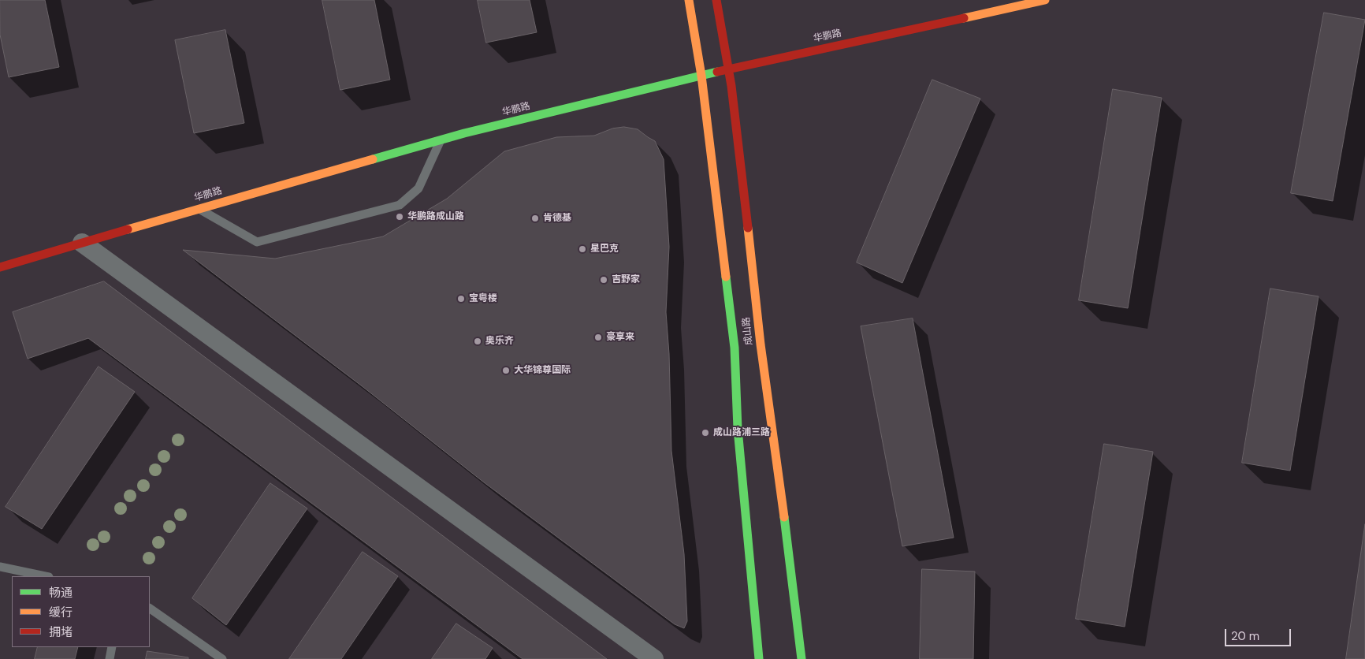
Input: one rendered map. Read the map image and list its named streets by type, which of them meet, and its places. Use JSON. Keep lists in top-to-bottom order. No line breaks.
{"streets":{"main road":["华鹏路","成山路"]},"crossings":[["华鹏路","成山路"]],"places":["华鹏路成山路","肯德基","星巴克","吉野家","宝粤楼","豪享来","奥乐齐","大华锦尊国际","成山路浦三路"],"legend":["畅通","缓行","拥堵"],"scale_bar":"20 m"}
